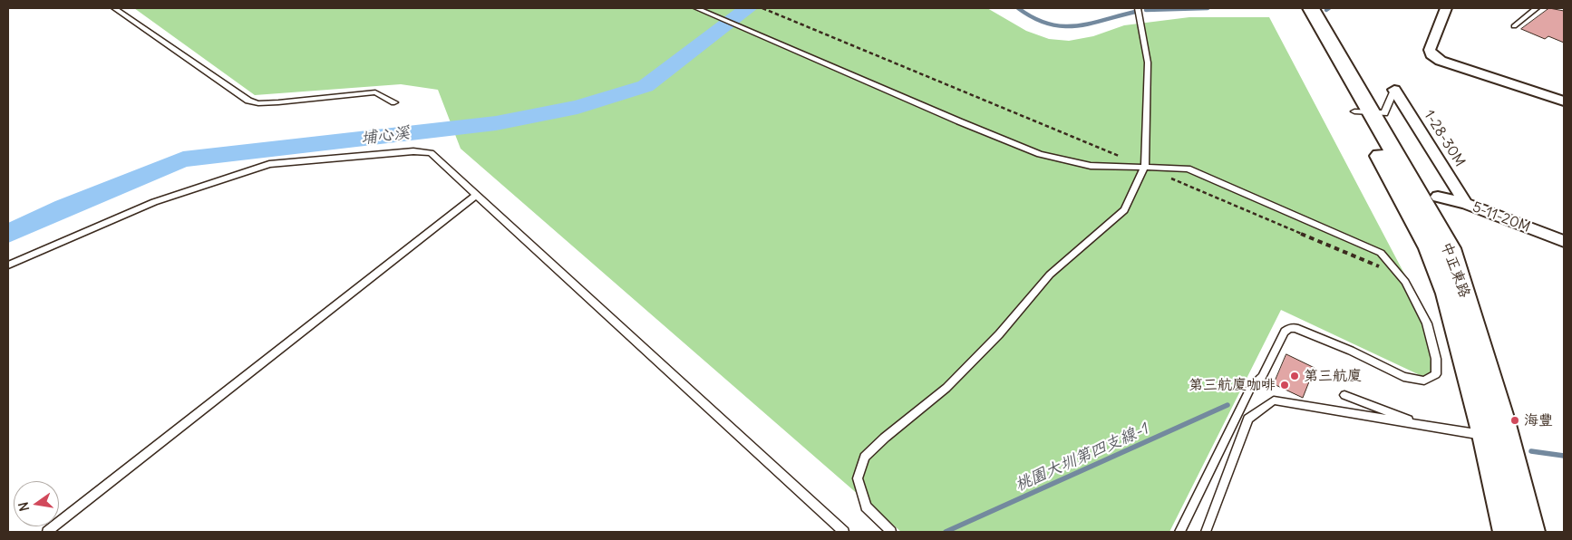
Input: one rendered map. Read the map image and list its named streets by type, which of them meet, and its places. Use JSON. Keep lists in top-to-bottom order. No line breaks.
{"streets":{"main road":["中正東路"],"street":["1-28-30M","5-11-20M"]},"crossings":[["1-28-30M","5-11-20M"],["5-11-20M","中正東路"]],"water":["埔心溪","桃園大圳第四支線-1"],"places":["第三航廈","第三航廈咖啡","海豐"],"north":"left"}
